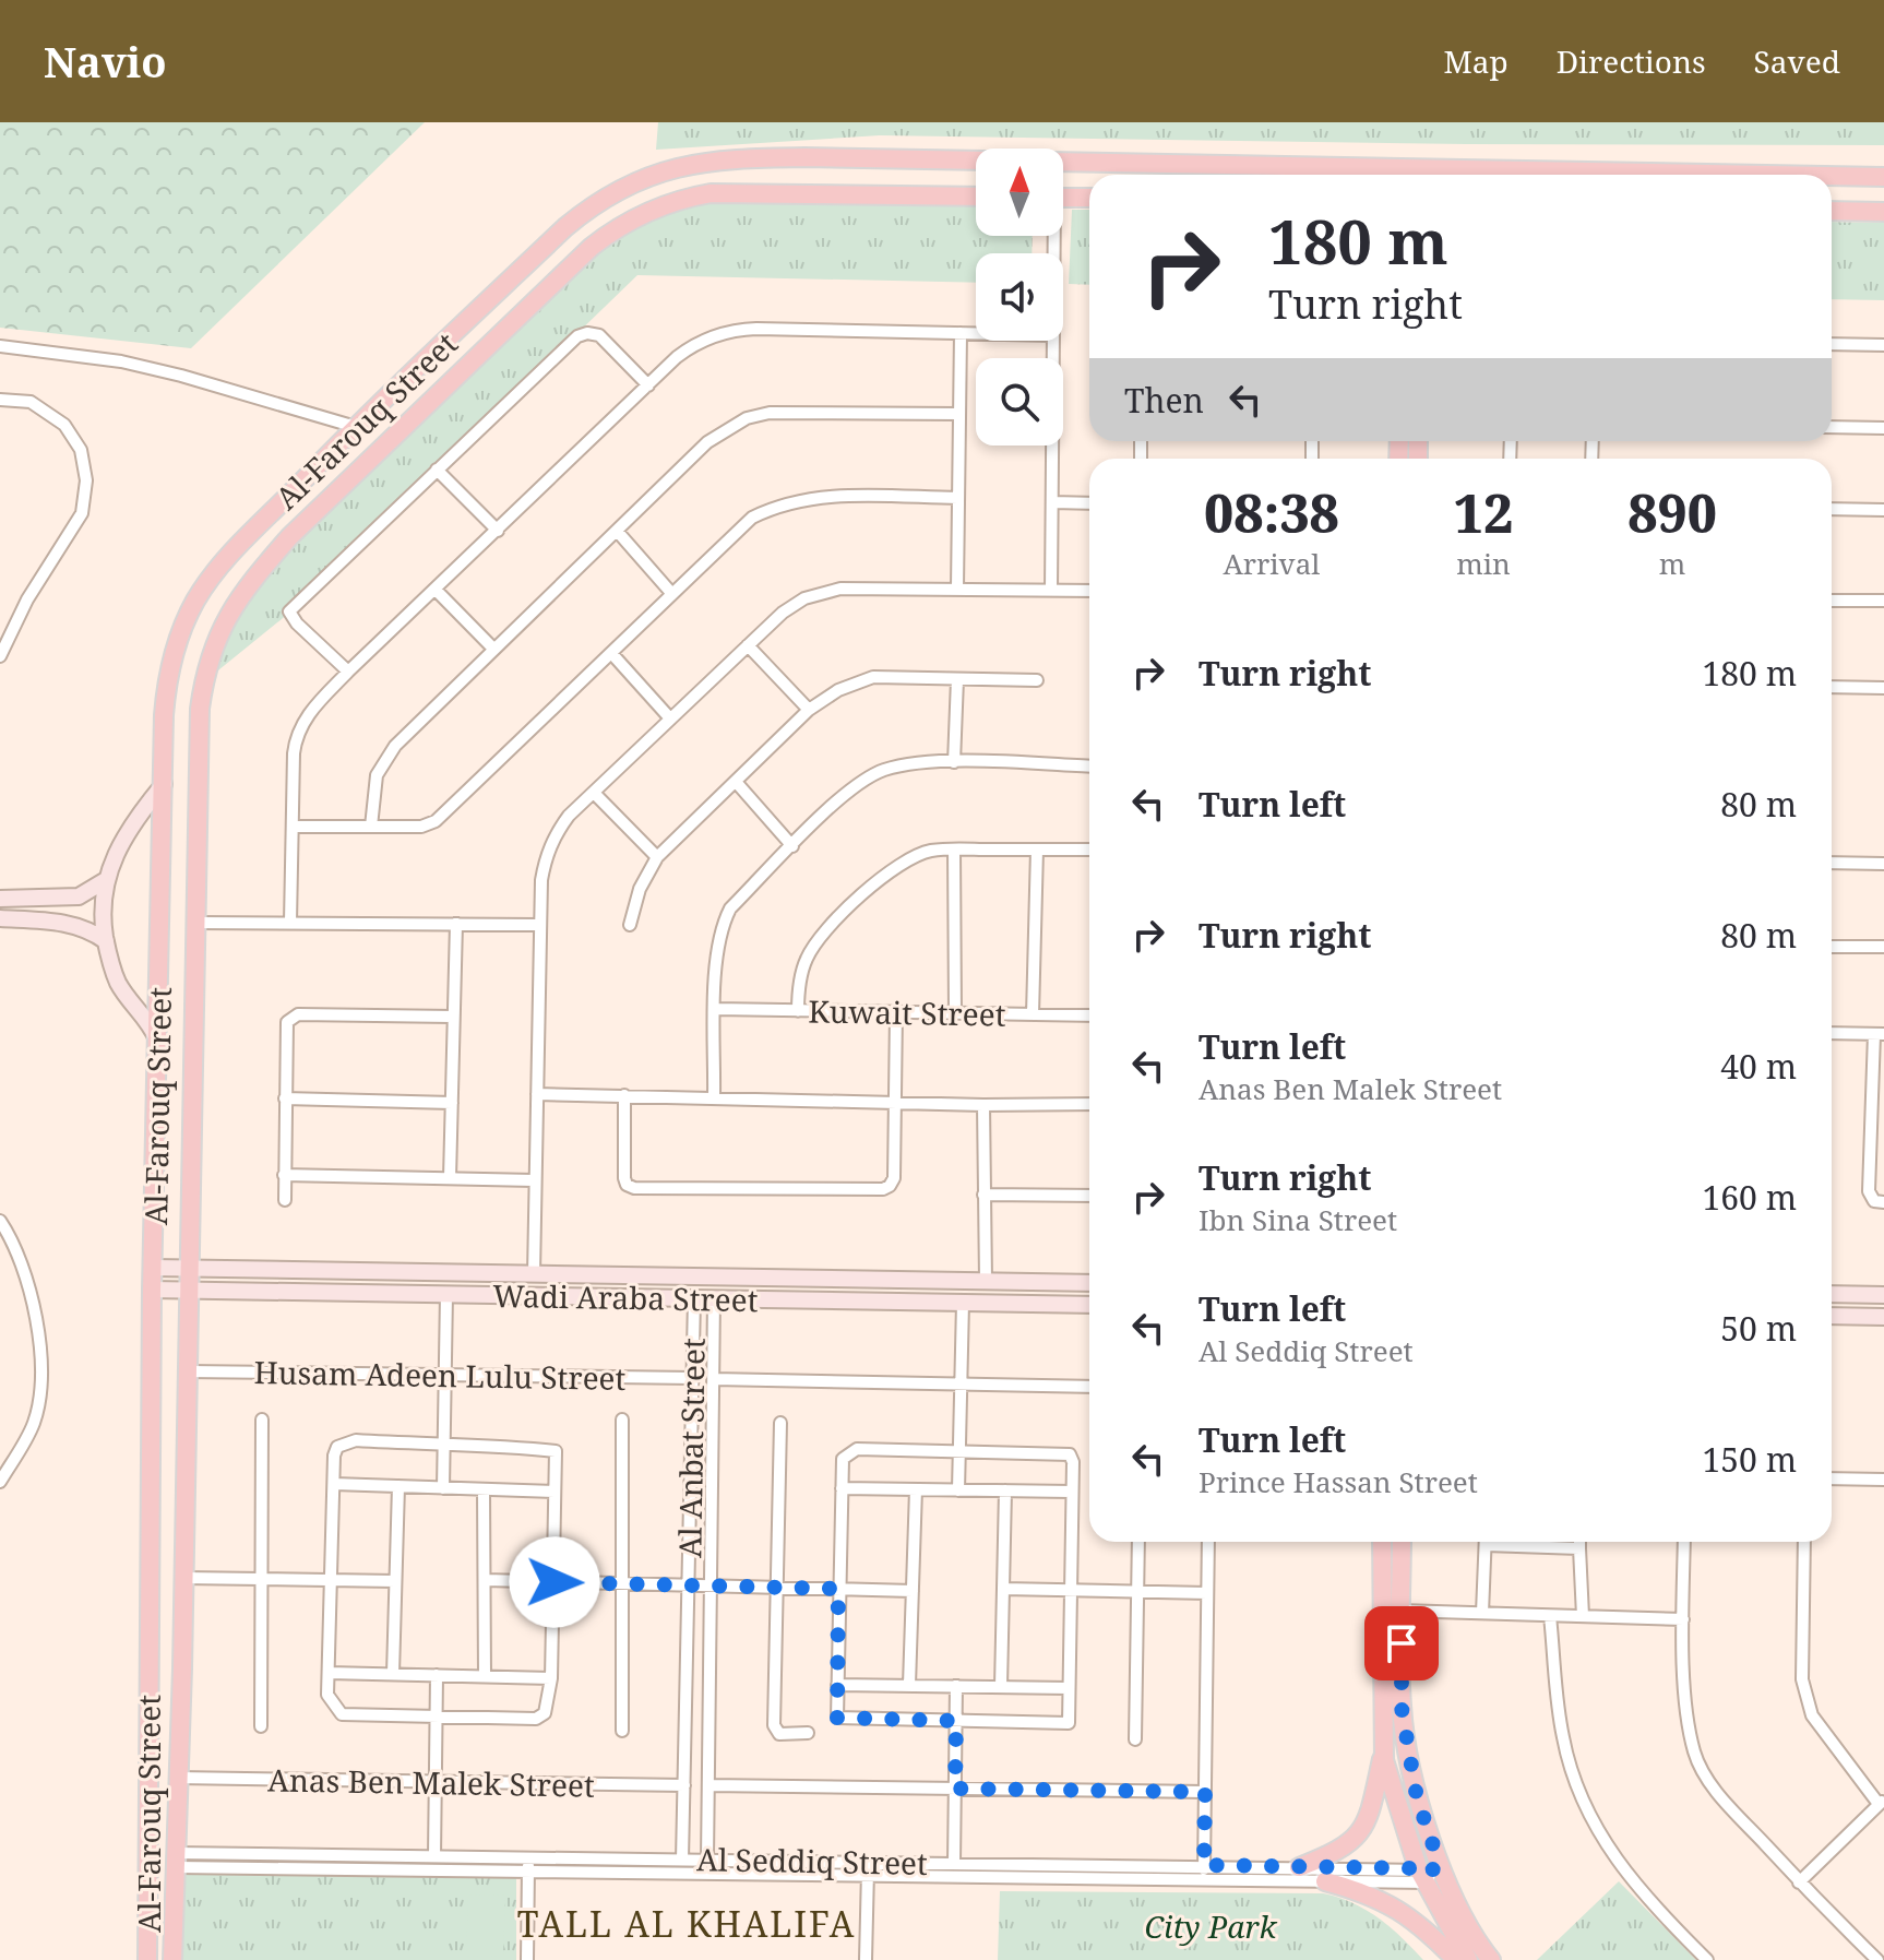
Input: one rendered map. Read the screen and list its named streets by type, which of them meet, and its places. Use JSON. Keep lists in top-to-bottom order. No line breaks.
{"streets":{"main road":["Al-Farouq Street","Wadi Araba Street"],"street":["Kuwait Street","Husam Adeen Lulu Street","Al Anbat Street","Anas Ben Malek Street","Al Seddiq Street"]},"crossings":[["Al-Farouq Street","Wadi Araba Street"],["Al-Farouq Street","Husam Adeen Lulu Street"],["Al-Farouq Street","Anas Ben Malek Street"],["Al-Farouq Street","Al Seddiq Street"],["Wadi Araba Street","Al Anbat Street"],["Husam Adeen Lulu Street","Al Anbat Street"],["Al Anbat Street","Anas Ben Malek Street"],["Al Anbat Street","Al Seddiq Street"]],"districts":["TALL AL KHALIFA"],"parks":["City Park"],"north":"top","page":{"header":"Navio","nav":["Map","Directions","Saved"],"turn":["180 m","Turn right"],"then":"Then","eta":["08:38","Arrival","12","min","890","m"],"list":[{"name":"Turn right","value":"180 m"},{"name":"Turn left","value":"80 m"},{"name":"Turn right","value":"80 m"},{"name":"Turn left","note":"Anas Ben Malek Street","value":"40 m"},{"name":"Turn right","note":"Ibn Sina Street","value":"160 m"},{"name":"Turn left","note":"Al Seddiq Street","value":"50 m"},{"name":"Turn left","note":"Prince Hassan Street","value":"150 m"}]}}
